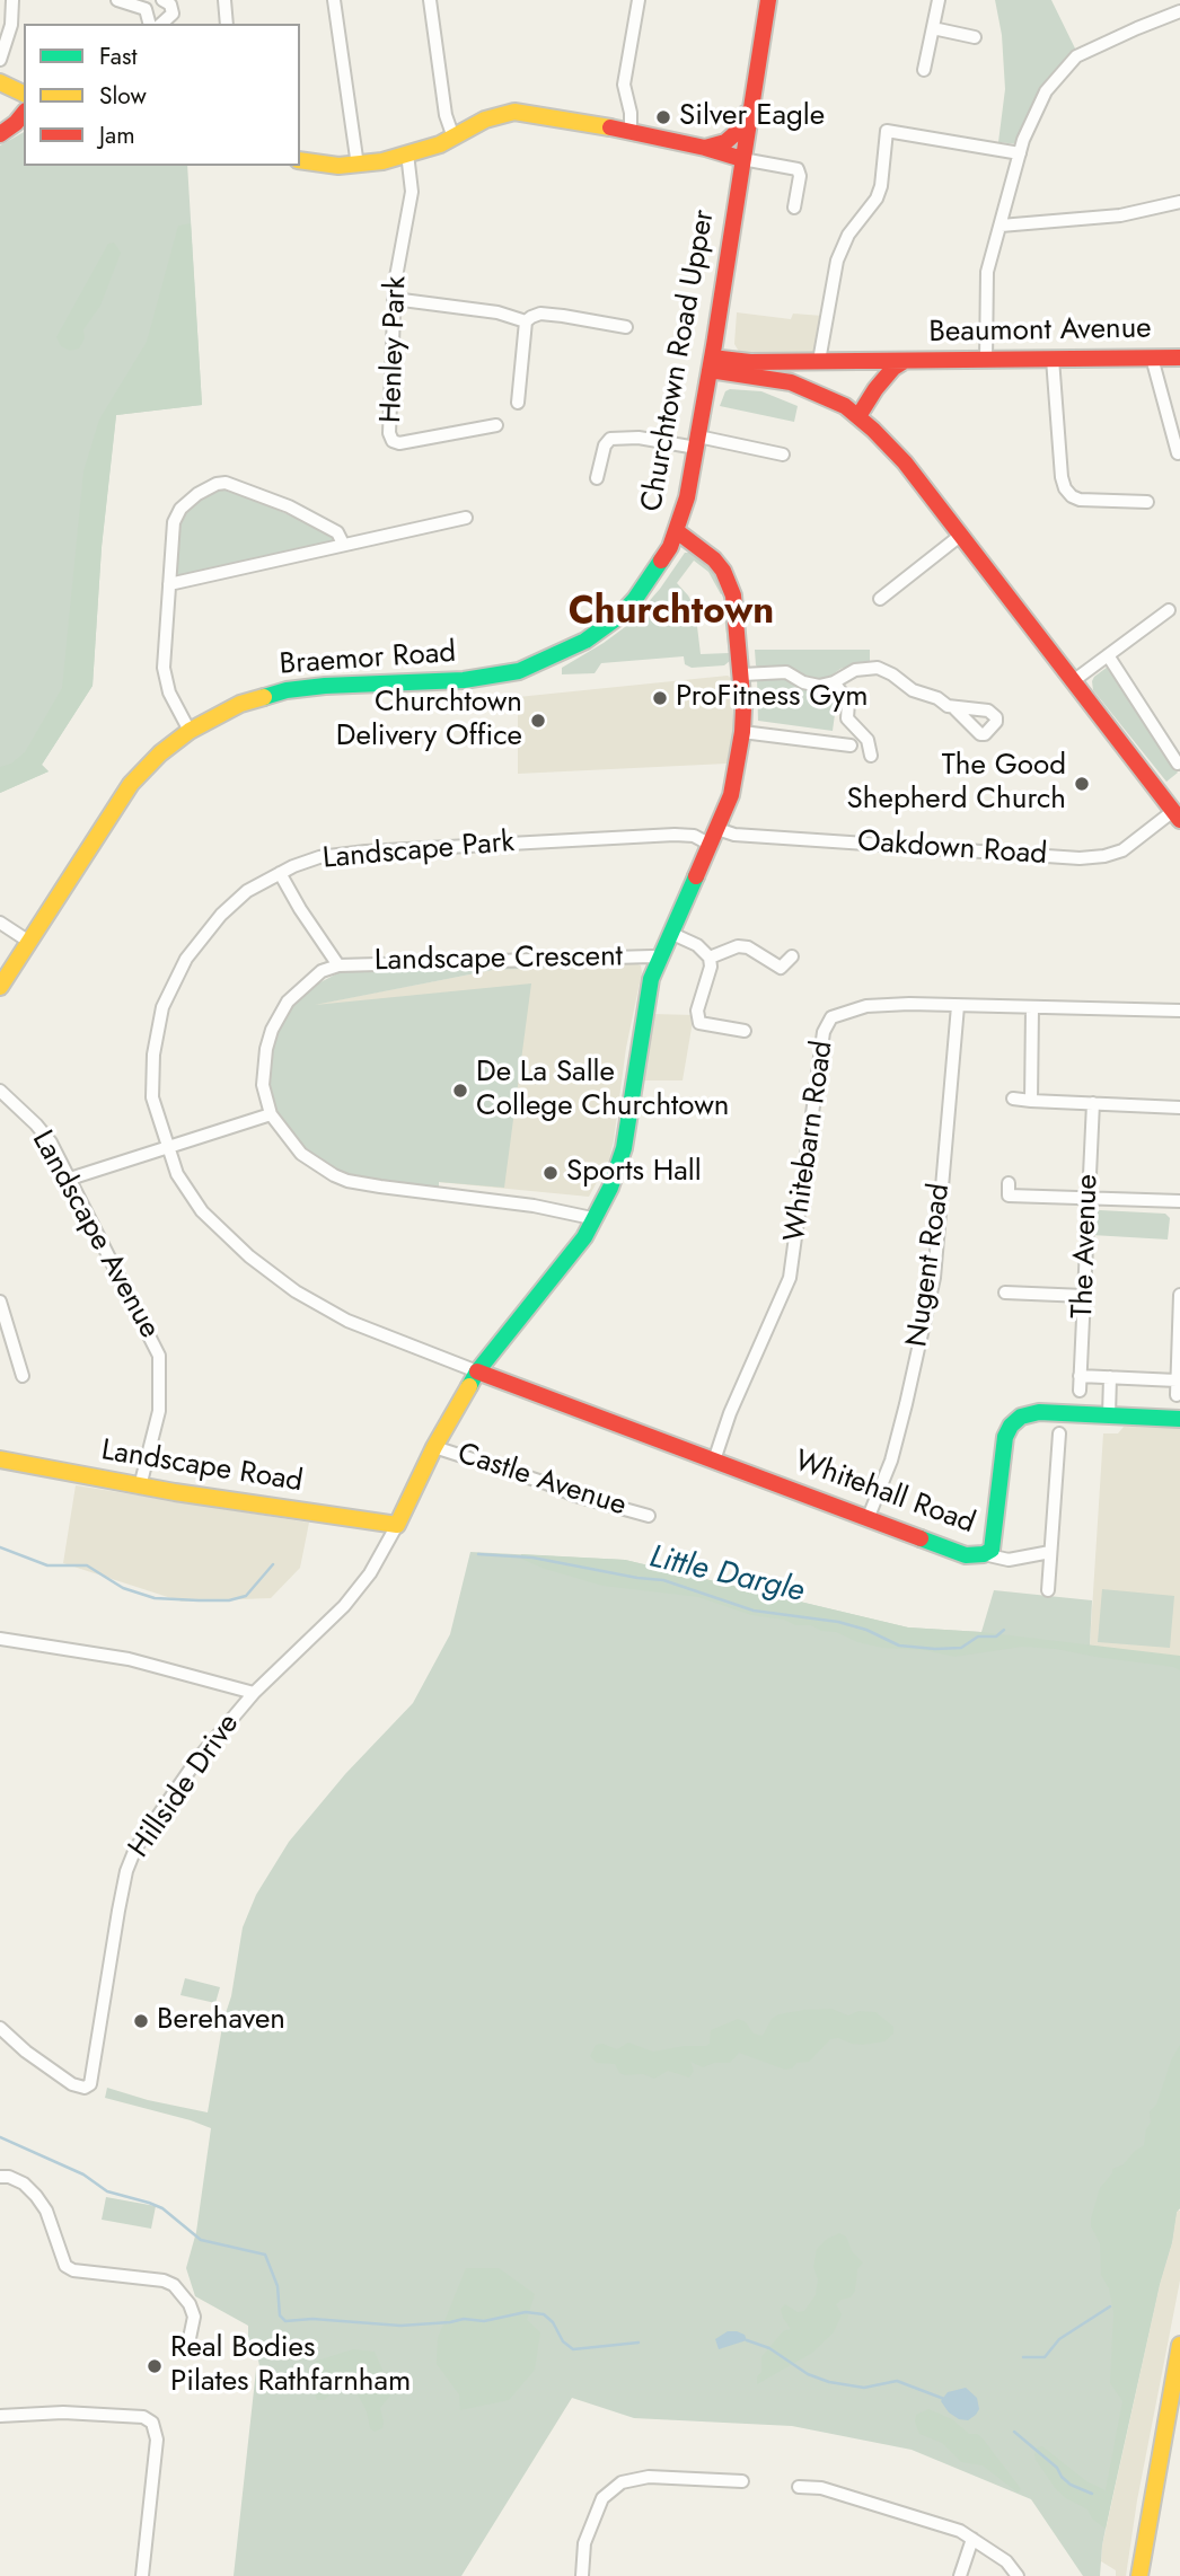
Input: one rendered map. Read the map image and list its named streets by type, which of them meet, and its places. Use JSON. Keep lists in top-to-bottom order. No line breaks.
{"streets":{"street":["Beaumont Avenue","Henley Park","Churchtown Road Upper","Braemor Road","Oakdown Road","Landscape Park","Landscape Crescent","Whitebarn Road","Landscape Avenue","The Avenue","Nugent Road","Landscape Road","Castle Avenue","Whitehall Road","Hillside Drive"]},"crossings":[["Churchtown Road Upper","Braemor Road"],["Churchtown Road Upper","Oakdown Road"],["Churchtown Road Upper","Landscape Park"],["Churchtown Road Upper","Landscape Crescent"],["Churchtown Road Upper","Landscape Road"],["Churchtown Road Upper","Castle Avenue"],["Churchtown Road Upper","Whitehall Road"],["Churchtown Road Upper","Hillside Drive"],["Landscape Park","Landscape Crescent"],["Landscape Park","Whitehall Road"],["Whitebarn Road","Nugent Road"],["Whitebarn Road","Whitehall Road"],["Landscape Avenue","Landscape Road"],["Nugent Road","Whitehall Road"],["Landscape Road","Hillside Drive"]],"districts":["Churchtown"],"water":["Little Dargle"],"places":["Silver Eagle","ProFitness Gym","Churchtown Delivery Office","The Good Shepherd Church","De La Salle College Churchtown","Sports Hall","Berehaven","Real Bodies Pilates Rathfarnham"],"legend":["Fast","Slow","Jam"]}
